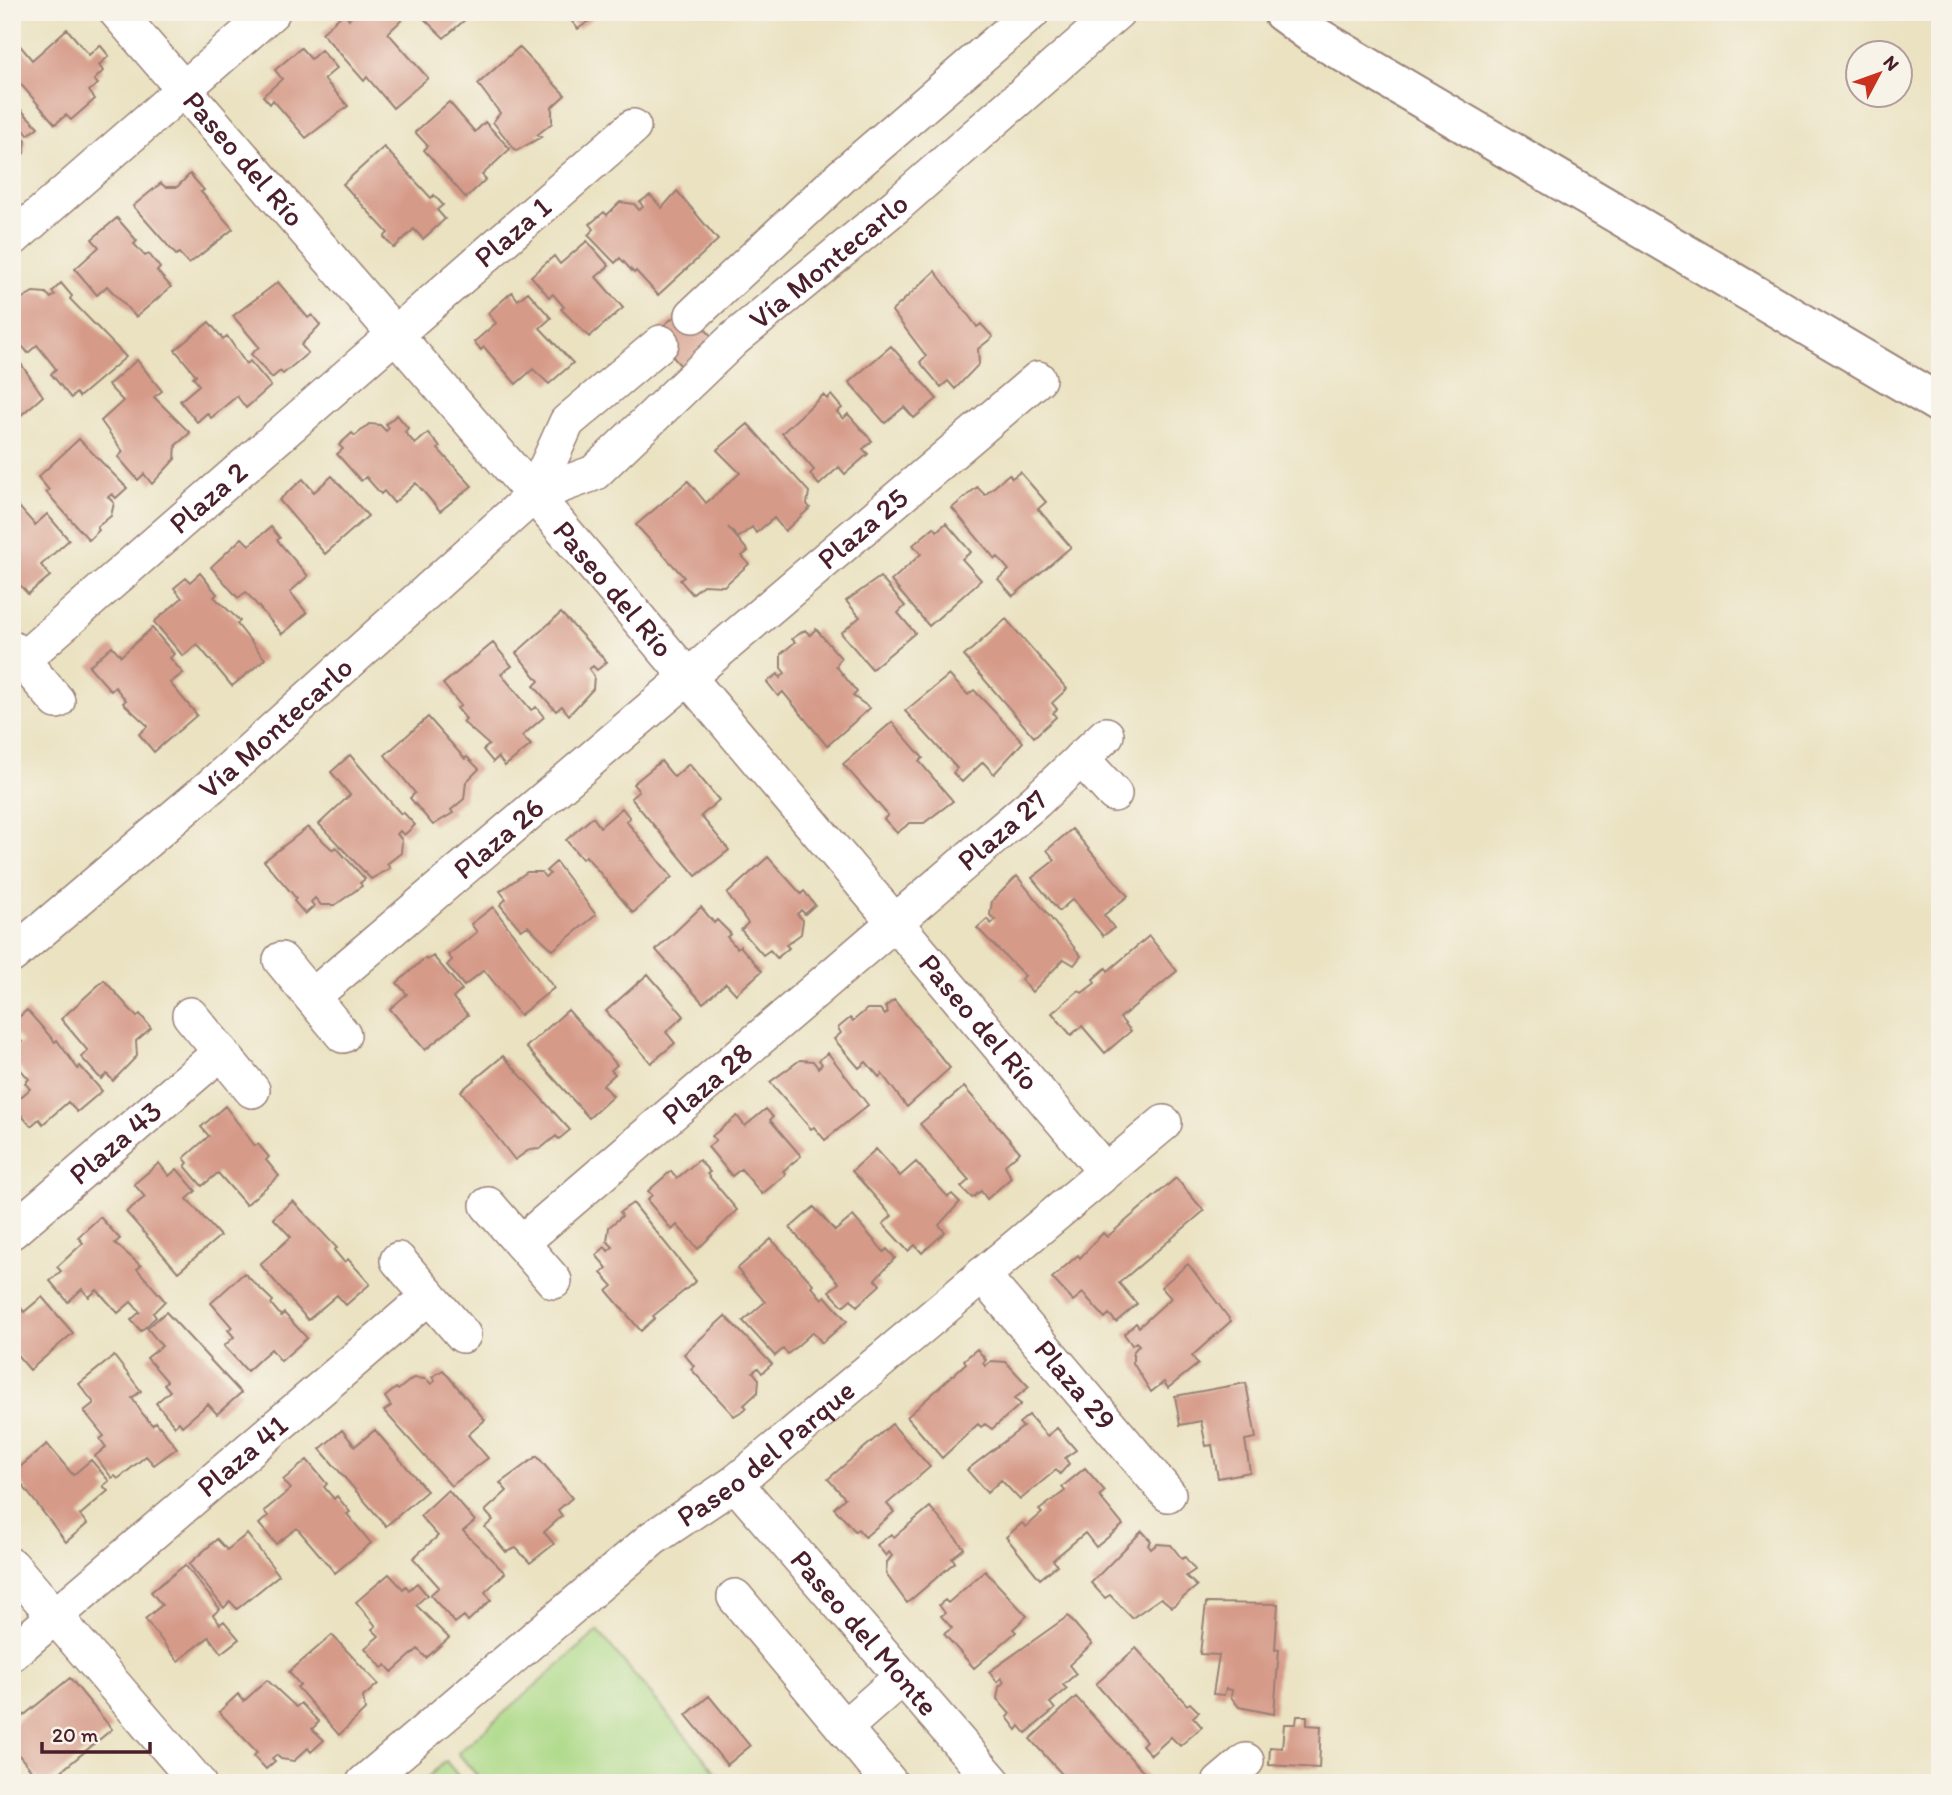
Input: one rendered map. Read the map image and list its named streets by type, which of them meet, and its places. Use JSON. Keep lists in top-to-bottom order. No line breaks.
{"streets":{"street":["Paseo del Río","Plaza 1","Vía Montecarlo","Plaza 2","Plaza 25","Plaza 27","Plaza 26","Plaza 28","Plaza 43","Plaza 29","Paseo del Parque","Plaza 41","Paseo del Monte"]},"crossings":[["Paseo del Río","Plaza 1"],["Paseo del Río","Vía Montecarlo"],["Paseo del Río","Plaza 2"],["Paseo del Río","Plaza 25"],["Paseo del Río","Plaza 27"],["Paseo del Río","Plaza 26"],["Paseo del Río","Plaza 28"],["Paseo del Río","Paseo del Parque"],["Plaza 1","Plaza 2"],["Plaza 25","Plaza 26"],["Plaza 27","Plaza 28"],["Plaza 29","Paseo del Parque"],["Paseo del Parque","Paseo del Monte"]],"scale_bar":"20 m","north":"top right"}
